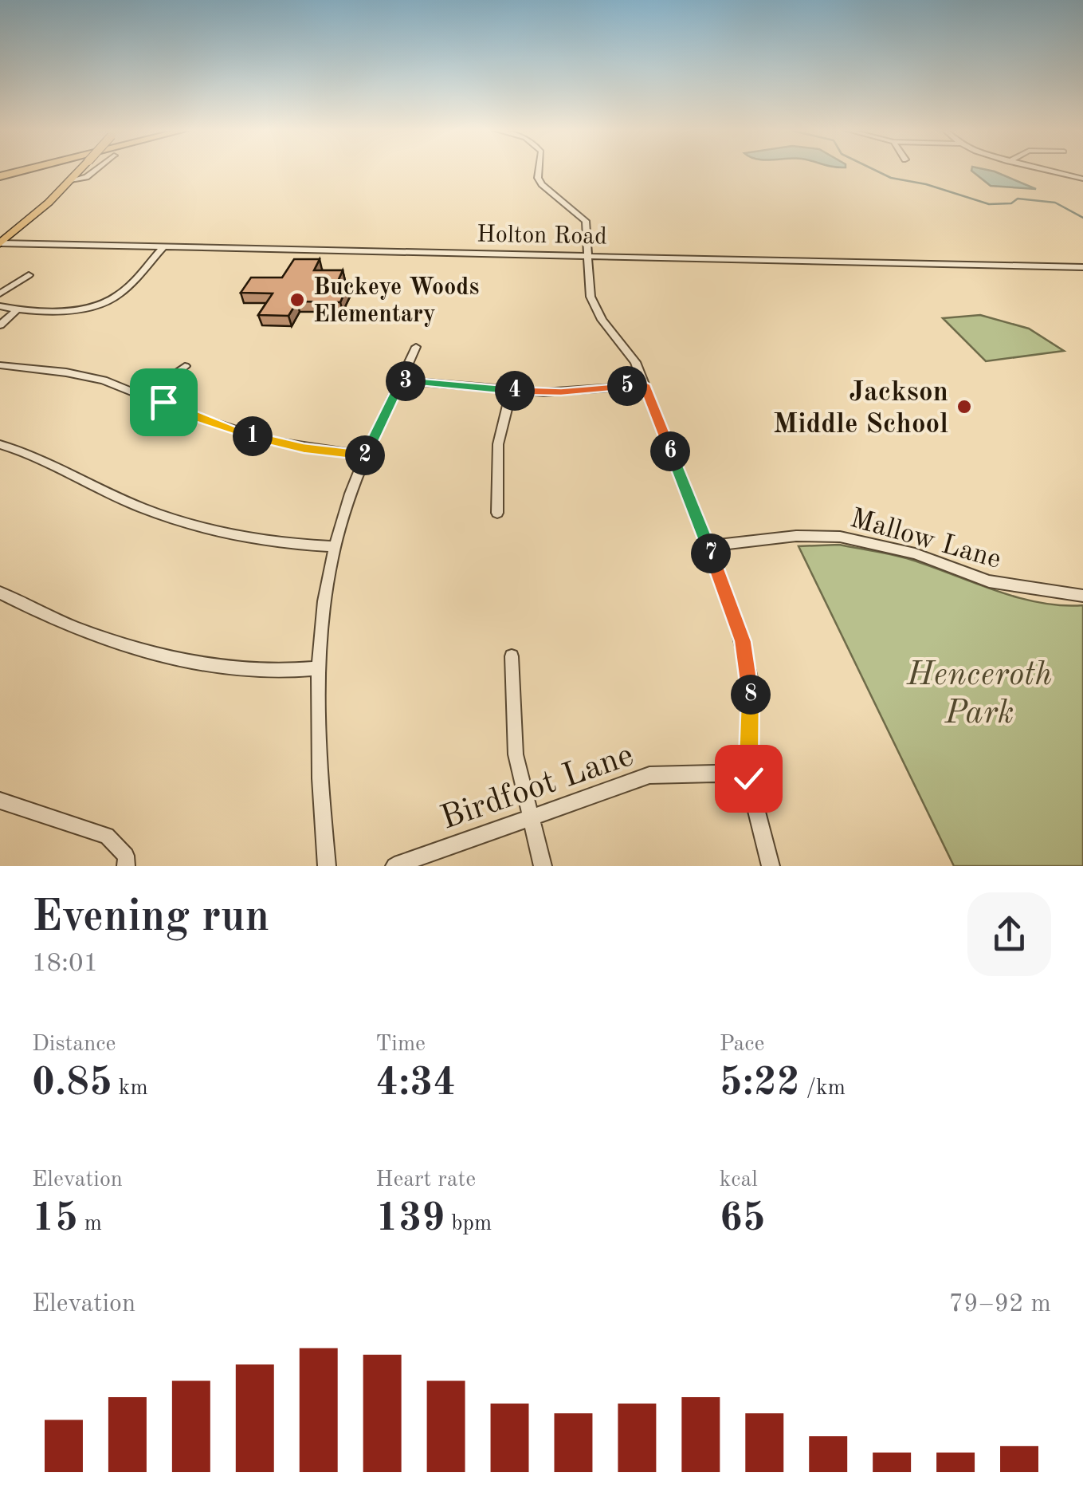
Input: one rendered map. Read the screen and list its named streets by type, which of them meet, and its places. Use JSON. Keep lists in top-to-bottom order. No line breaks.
{"streets":{"street":["Holton Road","Mallow Lane","Birdfoot Lane"]},"parks":["Henceroth Park"],"places":["Buckeye Woods Elementary","Jackson Middle School"],"page":{"pins":["3","5","4","1","6","2","7","8"],"heading":["Evening run","18:01"],"stats":[["Distance","0.85 km"],["Time","4:34"],["Pace","5:22 /km"],["Elevation","15 m"],["Heart rate","139 bpm"],["kcal","65"]],"chart":["Elevation","79–92 m"]}}
